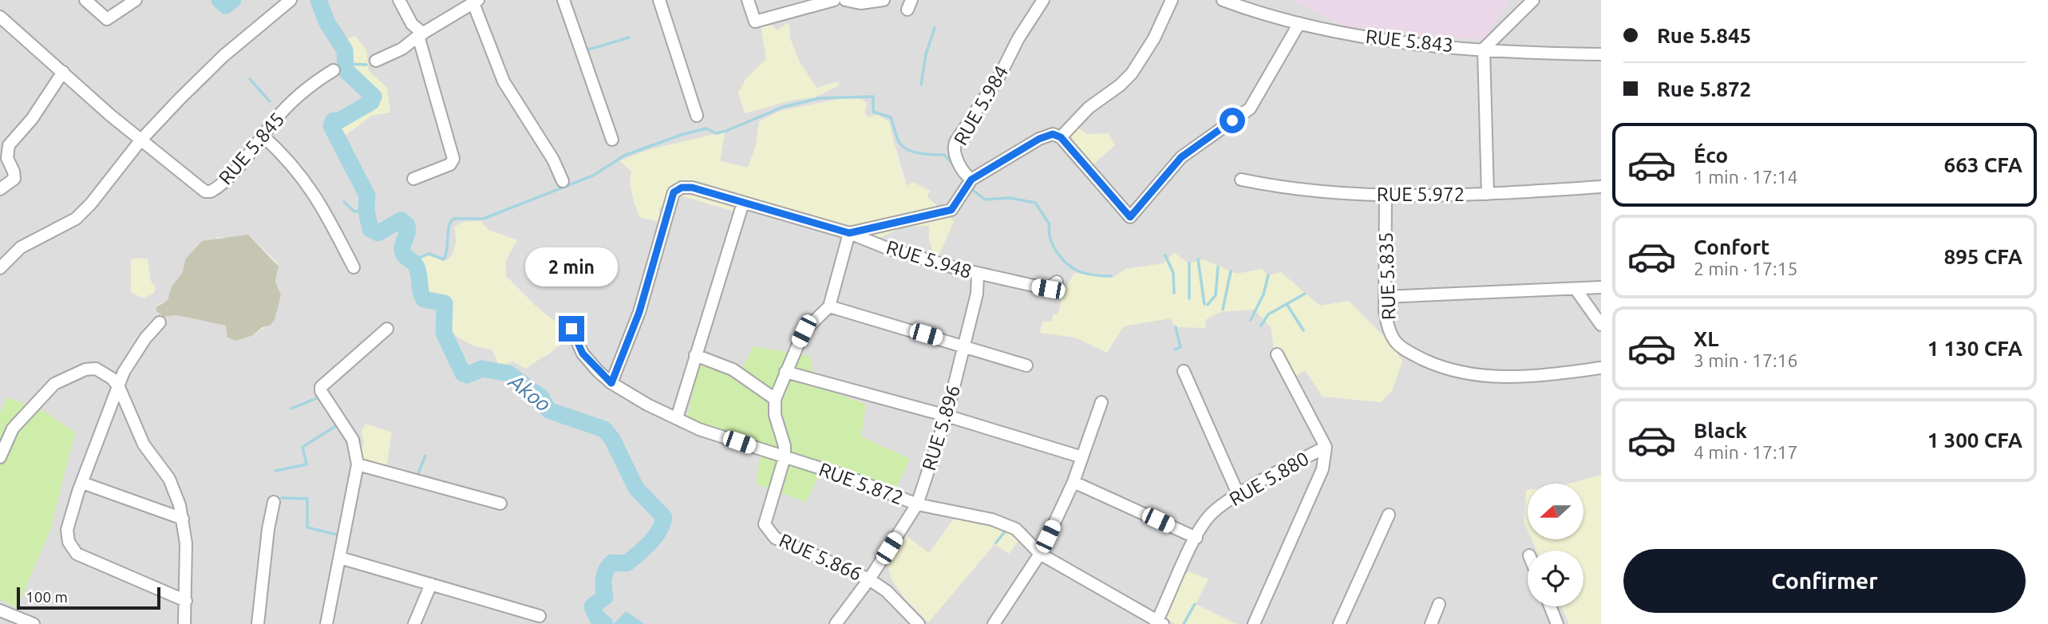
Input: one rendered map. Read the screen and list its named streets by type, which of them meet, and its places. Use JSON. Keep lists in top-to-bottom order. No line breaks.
{"streets":{"street":["RUE 5.843","RUE 5.984","RUE 5.845","RUE 5.972","RUE 5.948","RUE 5.835","RUE 5.896","RUE 5.880","RUE 5.872","RUE 5.866"]},"crossings":[["RUE 5.972","RUE 5.835"],["RUE 5.948","RUE 5.896"],["RUE 5.948","RUE 5.872"],["RUE 5.896","RUE 5.872"],["RUE 5.896","RUE 5.866"],["RUE 5.880","RUE 5.872"],["RUE 5.872","RUE 5.866"]],"water":["Akoo"],"scale_bar":"100 m","north":"left","page":{"banner":["Rue 5.845","Rue 5.872"],"list":[{"name":"Éco","note":"1 min · 17:14","value":"663 CFA"},{"name":"Confort","note":"2 min · 17:15","value":"895 CFA"},{"name":"XL","note":"3 min · 17:16","value":"1 130 CFA"},{"name":"Black","note":"4 min · 17:17","value":"1 300 CFA"}],"bubble":"2 min","buttons":"Confirmer","scale":"100 m"}}
